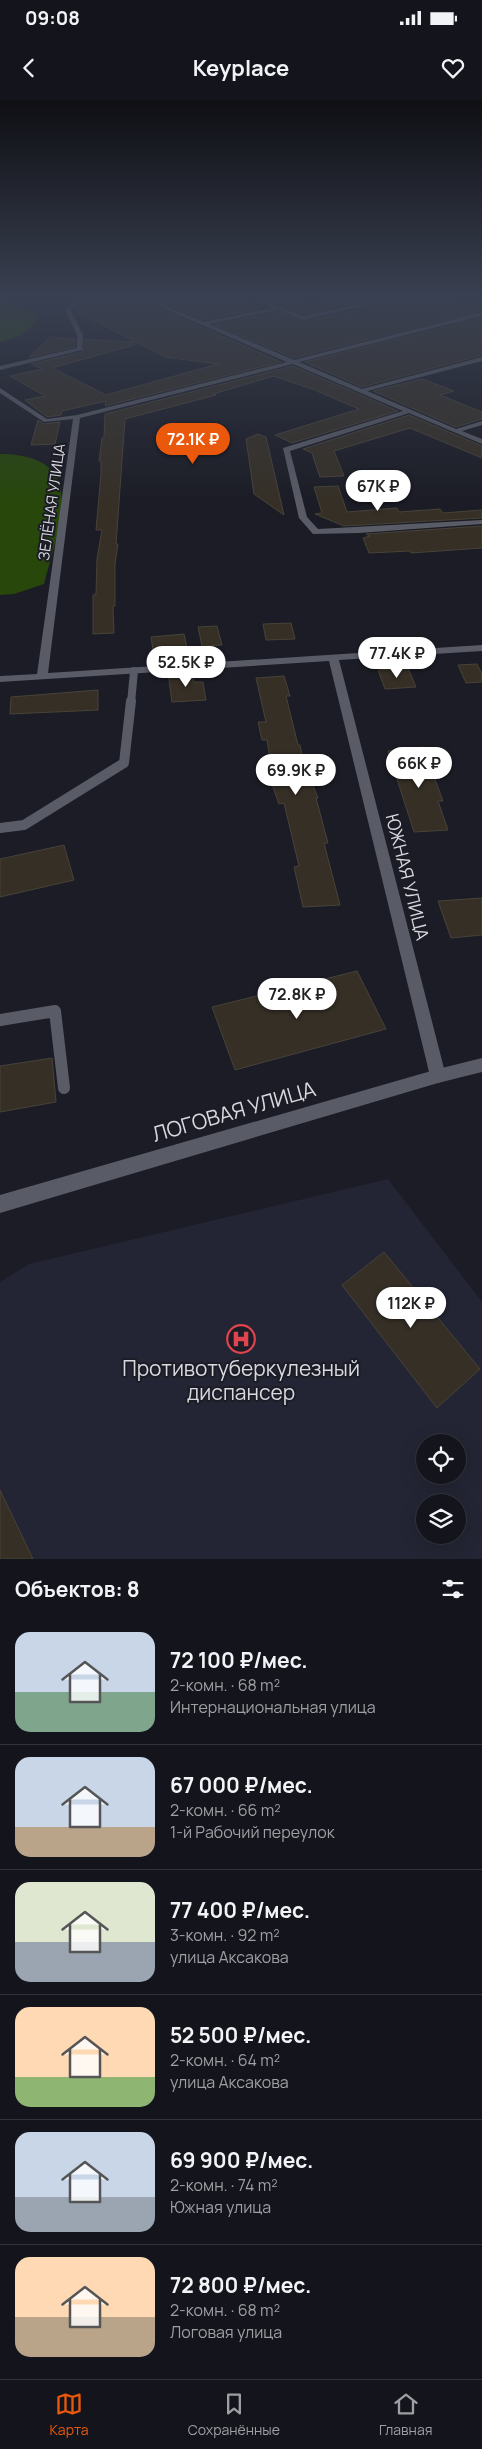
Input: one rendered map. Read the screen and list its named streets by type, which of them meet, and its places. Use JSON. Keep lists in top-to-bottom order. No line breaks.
{"streets":{"street":["ЗЕЛЁНАЯ УЛИЦА","ЮЖНАЯ УЛИЦА","ЛОГОВАЯ УЛИЦА"]},"crossings":[["ЮЖНАЯ УЛИЦА","ЛОГОВАЯ УЛИЦА"]],"places":{"hospital":["Противотуберкулезный диспансер"]},"page":{"status":"09:08","header":"Keyplace","price":["72.1K ₽","67K ₽","77.4K ₽","52.5K ₽","66K ₽","69.9K ₽","72.8K ₽","112K ₽"],"heading":"Объектов: 8","list":[{"name":"72 100 ₽/мес.","note":"2-комн. · 68 m² · Интернациональная улица"},{"name":"67 000 ₽/мес.","note":"2-комн. · 66 m² · 1-й Рабочий переулок"},{"name":"77 400 ₽/мес.","note":"3-комн. · 92 m² · улица Аксакова"},{"name":"52 500 ₽/мес.","note":"2-комн. · 64 m² · улица Аксакова"},{"name":"69 900 ₽/мес.","note":"2-комн. · 74 m² · Южная улица"},{"name":"72 800 ₽/мес.","note":"2-комн. · 68 m² · Логовая улица"}],"tabs":["Карта","Сохранённые","Главная"]}}
